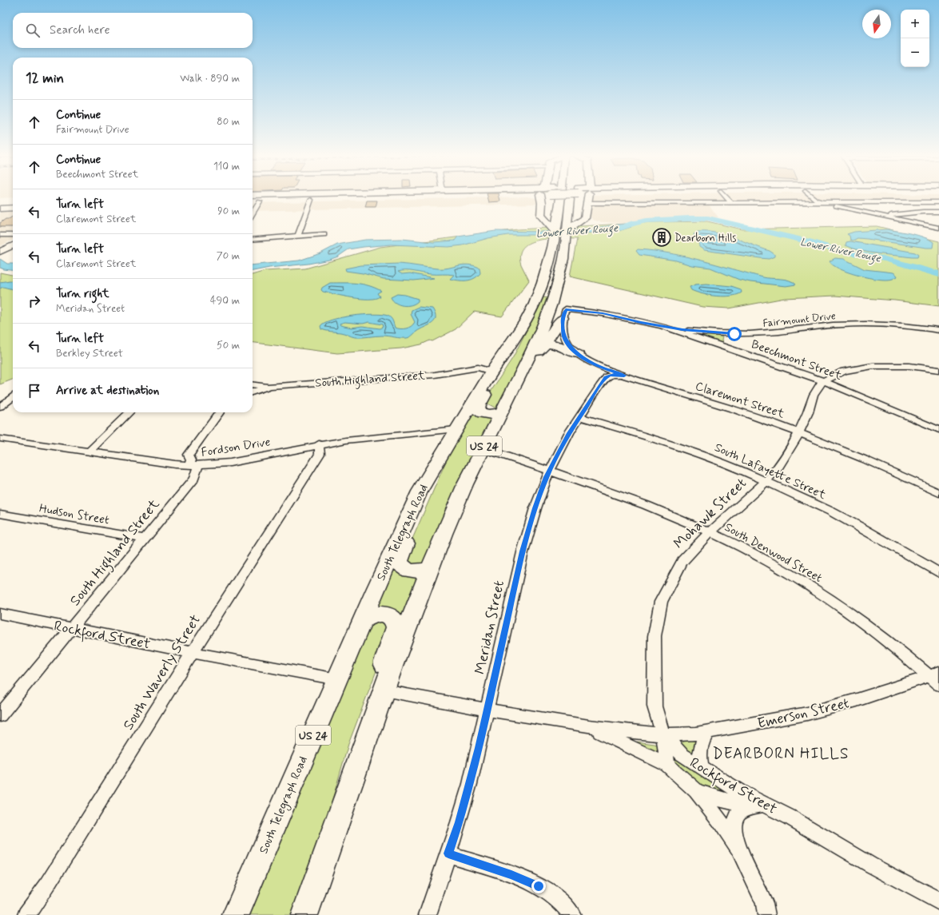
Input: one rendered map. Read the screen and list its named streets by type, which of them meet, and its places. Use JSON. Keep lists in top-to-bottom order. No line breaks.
{"streets":{"main road":["US 24","South Telegraph Road"],"street":["Fairmount Drive","Beechmont Street","South Highland Street","Claremont Street","Fordson Drive","South Lafayette Street","Mohawk Street","Hudson Street","South Denwood Street","Meridan Street","Rockford Street","South Waverly Street","Emerson Street"]},"crossings":[["Fairmount Drive","Beechmont Street"],["Beechmont Street","Claremont Street"],["Beechmont Street","Mohawk Street"],["South Highland Street","Fordson Drive"],["South Highland Street","Hudson Street"],["South Highland Street","South Telegraph Road"],["South Highland Street","Rockford Street"],["Claremont Street","Mohawk Street"],["Claremont Street","Meridan Street"],["US 24","South Denwood Street"],["Fordson Drive","South Telegraph Road"],["Fordson Drive","South Waverly Street"],["South Lafayette Street","Mohawk Street"],["South Lafayette Street","Meridan Street"],["Mohawk Street","South Denwood Street"],["Mohawk Street","Rockford Street"],["Mohawk Street","Emerson Street"],["South Telegraph Road","Rockford Street"],["South Denwood Street","Meridan Street"],["South Denwood Street","Emerson Street"],["Rockford Street","South Waverly Street"],["Rockford Street","Emerson Street"]],"districts":["DEARBORN HILLS"],"water":["Lower River Rouge"],"places":{"building":["Dearborn Hills"]},"north":"bottom","page":{"map_buttons":["+","−"],"search":"Search here","heading":["12 min","Walk · 890 m"],"list":[["Continue","Fairmount Drive","80 m"],["Continue","Beechmont Street","110 m"],["Turn left","Claremont Street","90 m"],["Turn left","Claremont Street","70 m"],["Turn right","Meridan Street","490 m"],["Turn left","Berkley Street","50 m"],"Arrive at destination"]}}
